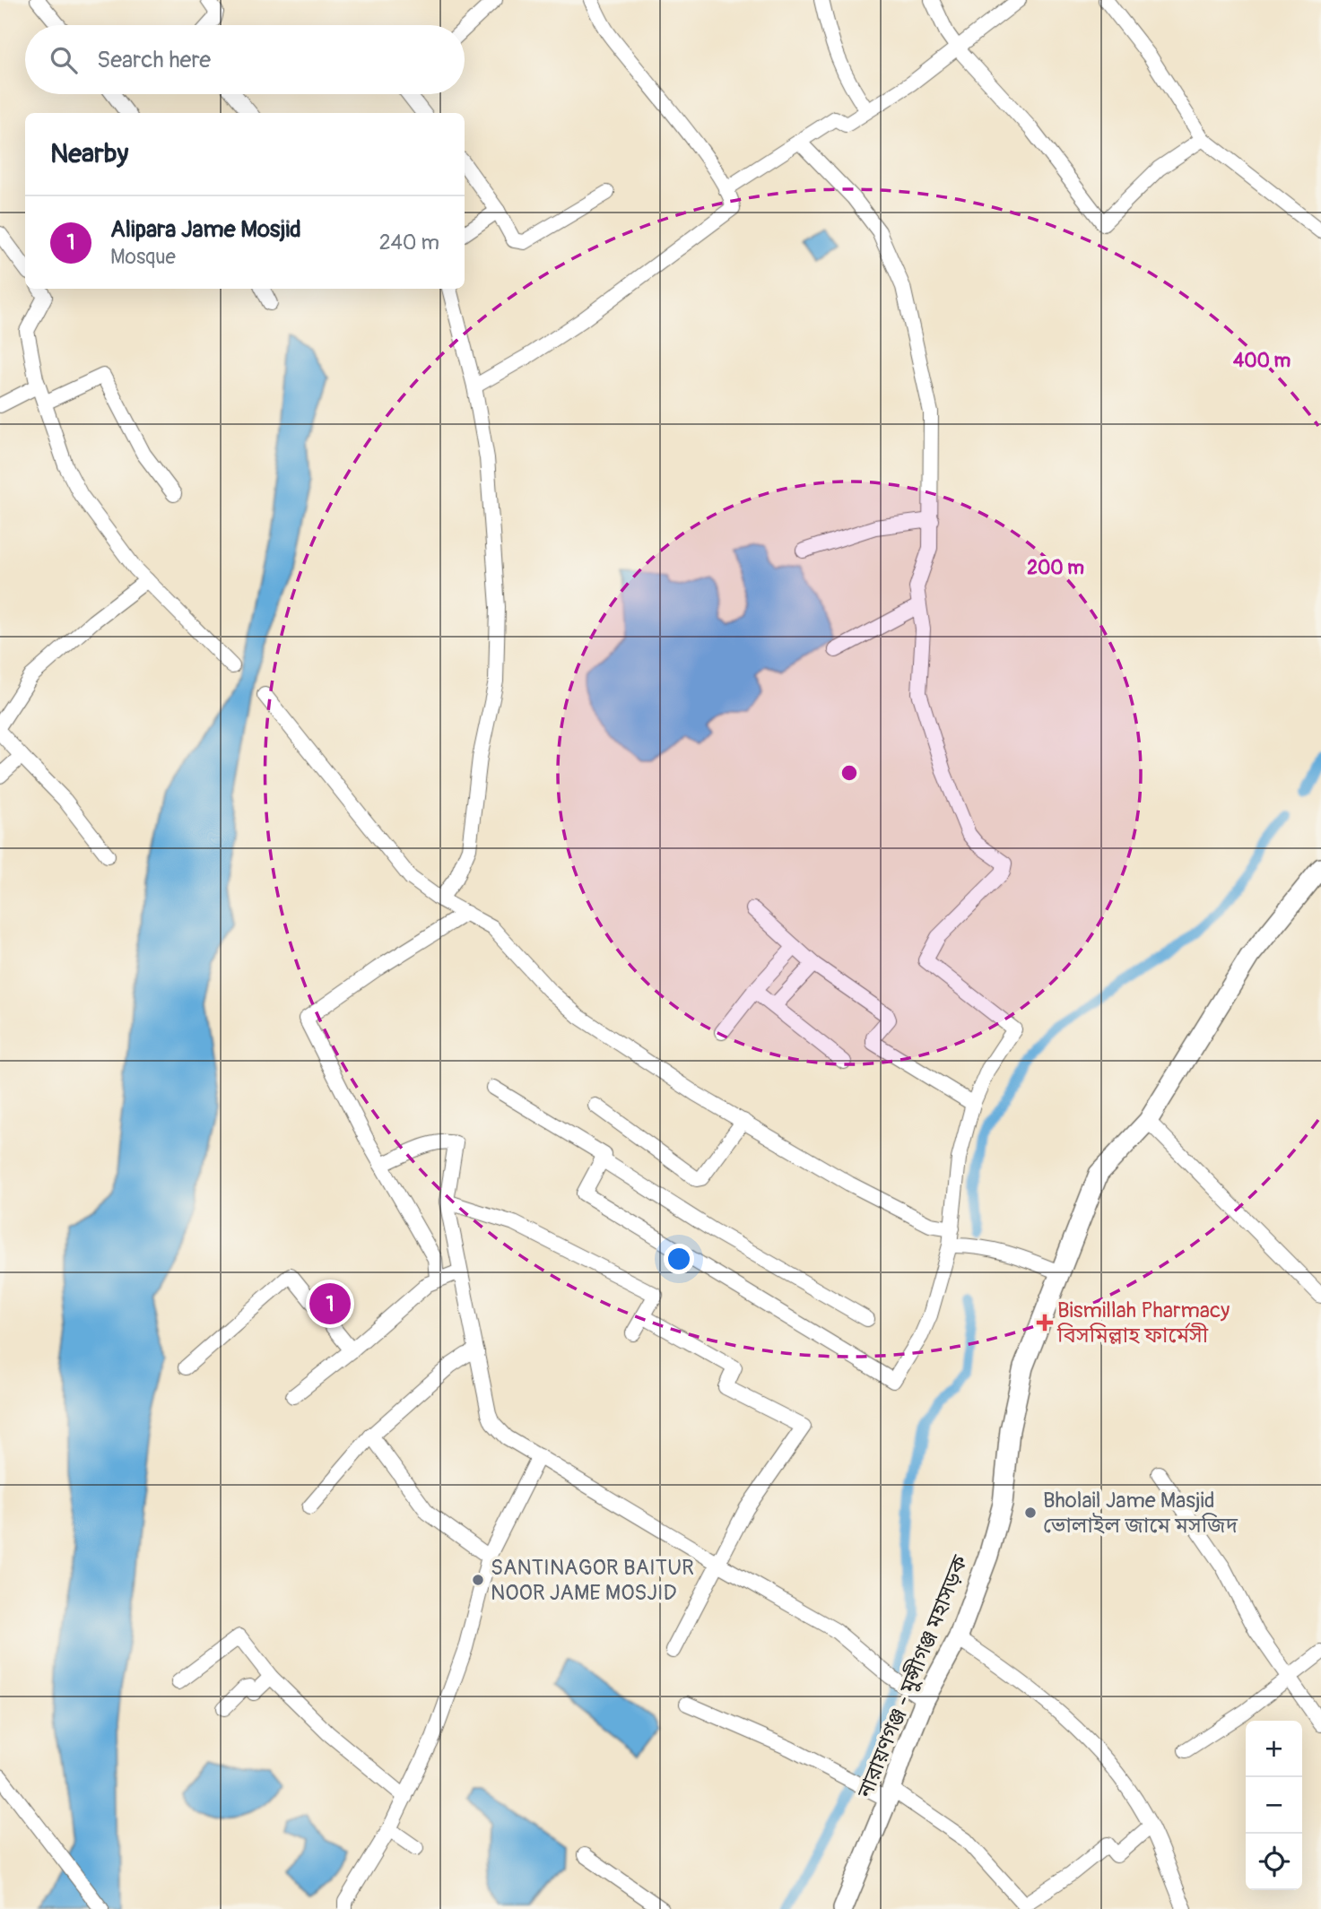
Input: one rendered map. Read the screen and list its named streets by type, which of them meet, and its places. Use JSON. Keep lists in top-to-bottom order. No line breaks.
{"streets":{"main road":["নারায়ণগঞ্জ - মুন্সীগঞ্জ মহাসড়ক"]},"places":{"health":["Bismillah Pharmacy বিসমিল্লাহ ফার্মেসী"],"other":["Bholail Jame Masjid ভোলাইল জামে মসজিদ","SANTINAGOR BAITUR NOOR JAME MOSJID"]},"page":{"search":"Search here","heading":"Nearby","list":[{"mark":"1","name":"Alipara Jame Mosjid","note":"Mosque","value":"240 m"}],"pins":"1","map_buttons":["+","−"]},"rings":["400 m","200 m"]}
